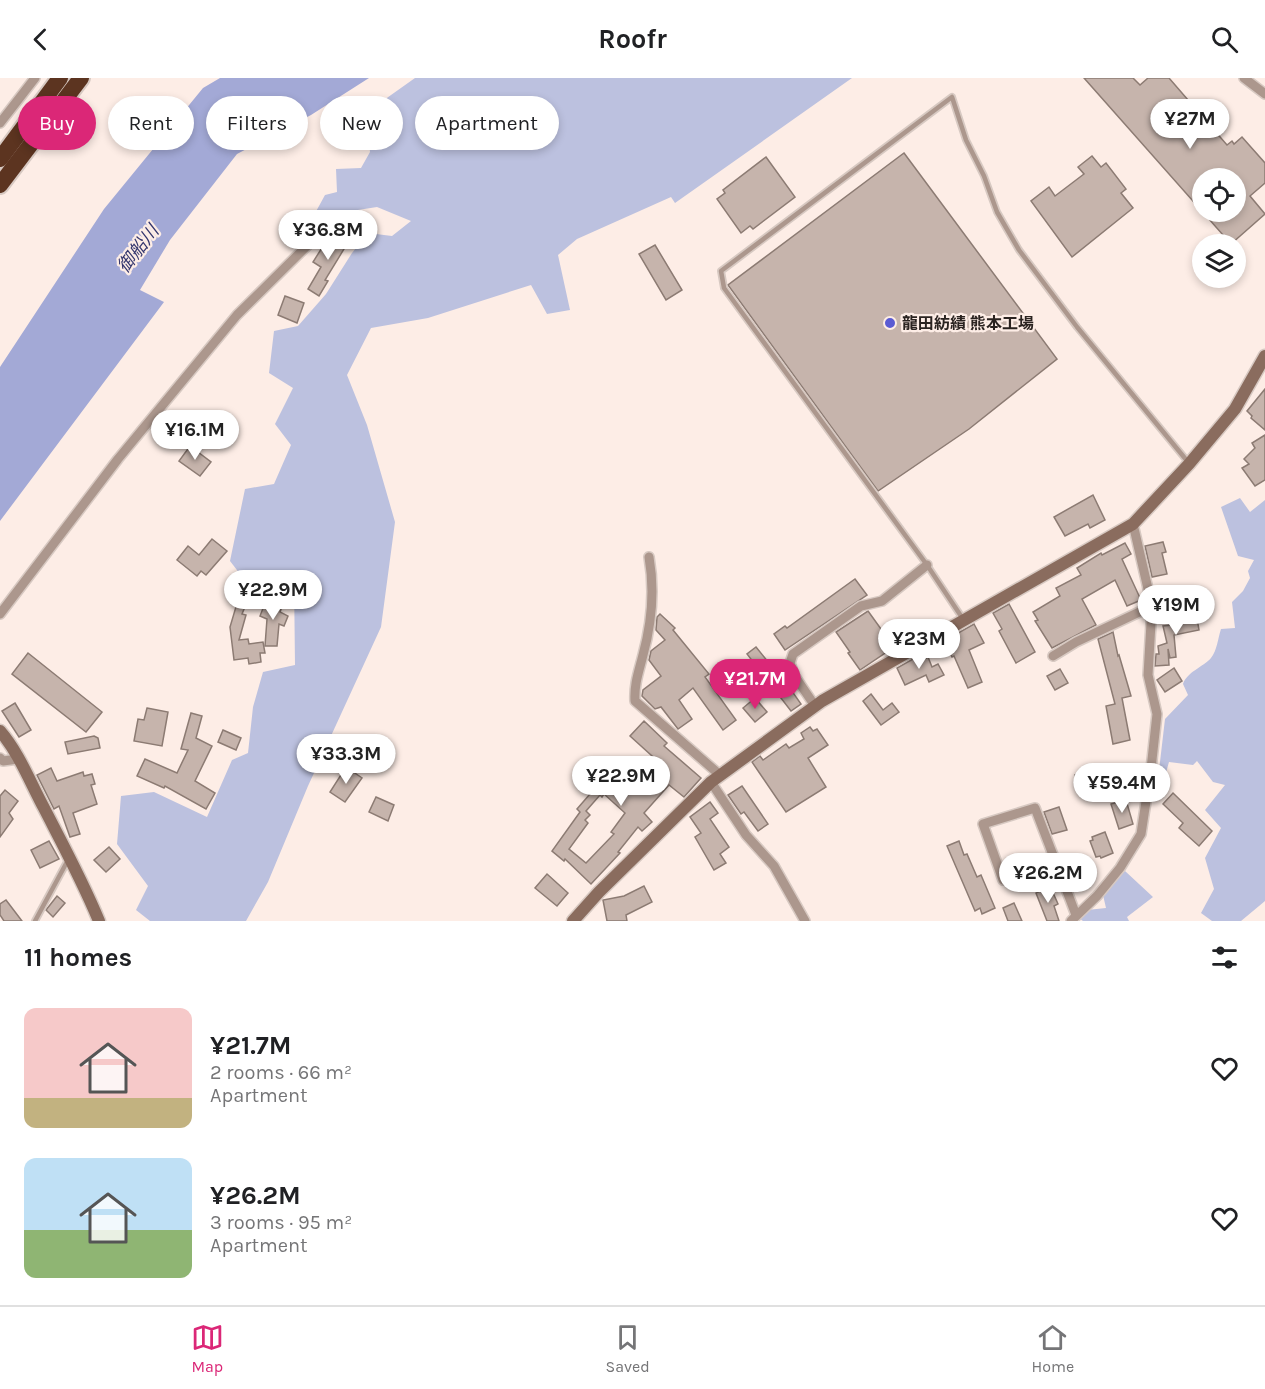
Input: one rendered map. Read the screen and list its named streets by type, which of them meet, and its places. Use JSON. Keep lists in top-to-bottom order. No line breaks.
{"water":["御船川"],"places":["龍田紡績 熊本工場"],"page":{"header":"Roofr","chip":["Buy","Rent","Filters","New","Apartment"],"price":["¥27M","¥36.8M","¥16.1M","¥22.9M","¥19M","¥23M","¥21.7M","¥33.3M","¥22.9M","¥59.4M","¥26.2M"],"heading":"11 homes","list":[{"name":"¥21.7M","note":"2 rooms · 66 m² · Apartment"},{"name":"¥26.2M","note":"3 rooms · 95 m² · Apartment"}],"tabs":["Map","Saved","Home"]}}
